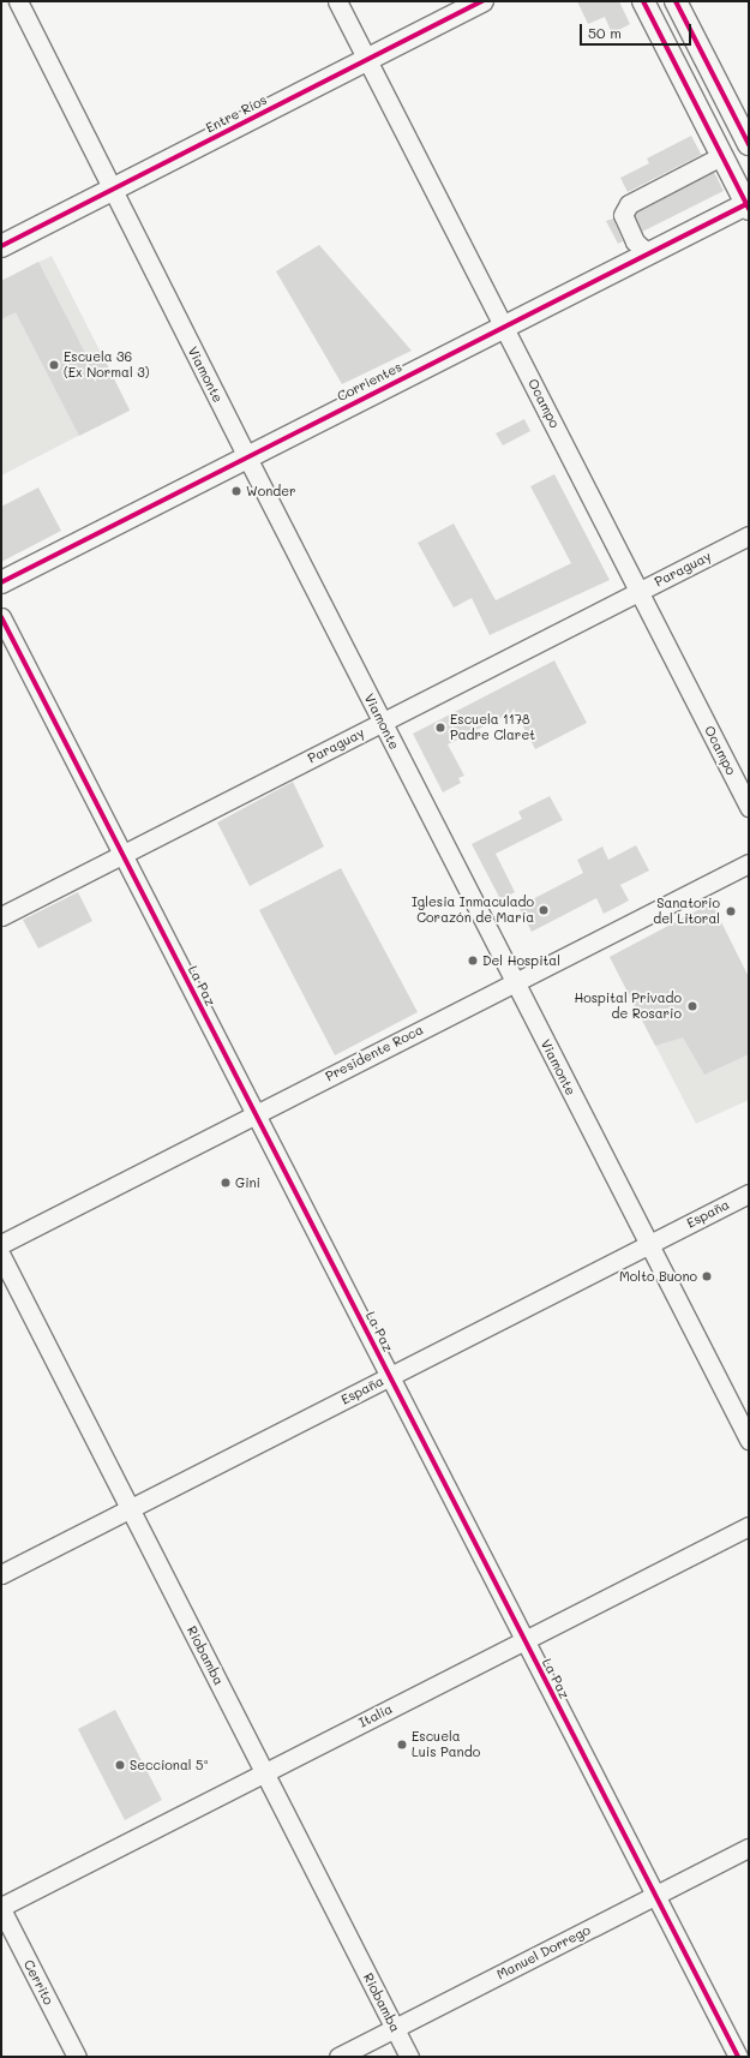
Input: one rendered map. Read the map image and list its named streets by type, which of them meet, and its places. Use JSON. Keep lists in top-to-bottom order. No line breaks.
{"streets":{"main road":["Entre Ríos","Corrientes"],"street":["Viamonte","Ocampo","Paraguay","La Paz","Presidente Roca","España","Riobamba","Italia","Manuel Dorrego","Cerrito"]},"crossings":[["Entre Ríos","Viamonte"],["Entre Ríos","Ocampo"],["Viamonte","Corrientes"],["Viamonte","Paraguay"],["Viamonte","Presidente Roca"],["Viamonte","España"],["Corrientes","Ocampo"],["Ocampo","Paraguay"],["Paraguay","La Paz"],["La Paz","Presidente Roca"],["La Paz","España"],["La Paz","Italia"],["La Paz","Manuel Dorrego"],["España","Riobamba"],["Riobamba","Italia"],["Riobamba","Manuel Dorrego"],["Italia","Cerrito"]],"places":["Escuela 36 (Ex Normal 3)","Wonder","Escuela 1178 Padre Claret","Iglesia Inmaculado Corazón de María","Sanatorio del Litoral","Del Hospital","Hospital Privado de Rosario","Gini","Molto Buono","Escuela Luis Pando","Seccional 5ª"],"scale_bar":"50 m"}
